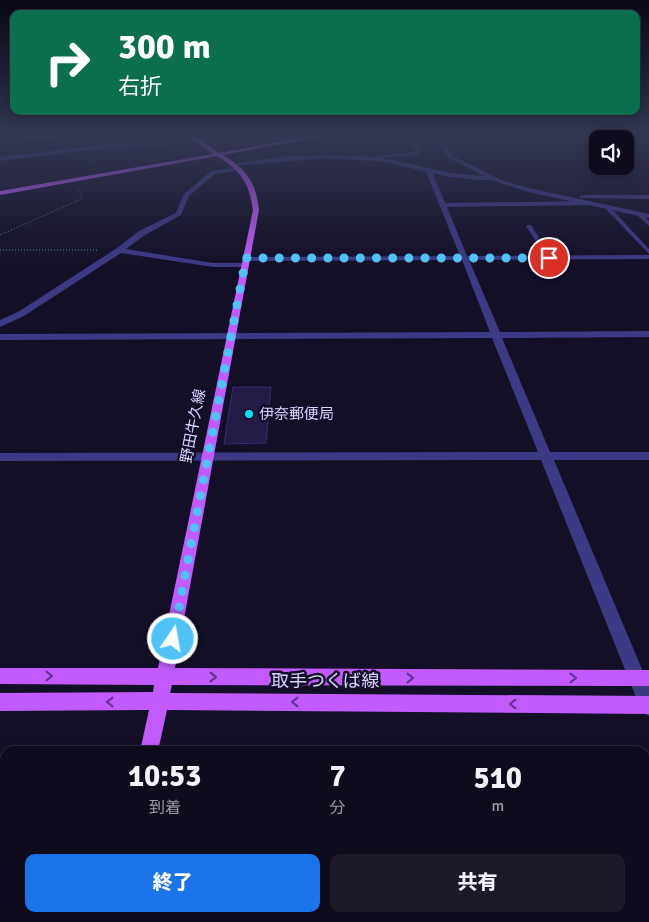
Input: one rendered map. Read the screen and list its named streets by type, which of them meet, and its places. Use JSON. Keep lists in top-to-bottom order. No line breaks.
{"streets":{"main road":["野田牛久線","取手つくば線"]},"crossings":[["野田牛久線","取手つくば線"]],"places":["伊奈郵便局"],"page":{"turn":["300 m","右折"],"eta":["10:53","到着","7","分","510","m"],"buttons":["終了","共有"]}}
